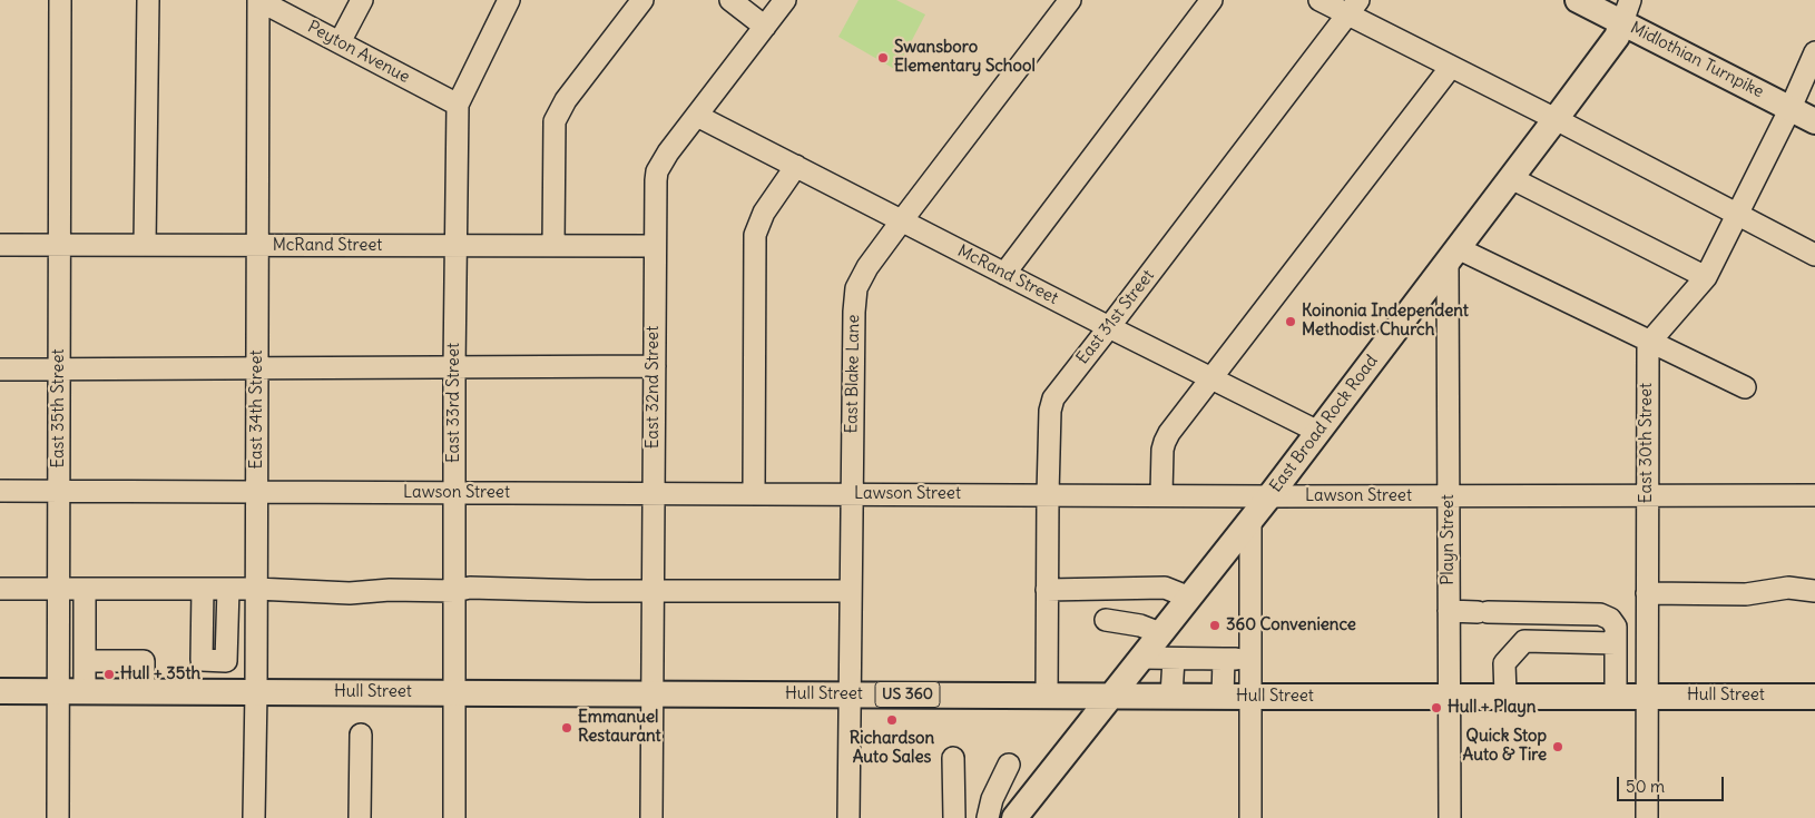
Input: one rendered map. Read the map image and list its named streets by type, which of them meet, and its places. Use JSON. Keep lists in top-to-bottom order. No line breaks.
{"streets":{"main road":["Midlothian Turnpike","East Broad Rock Road","Hull Street","US 360"],"street":["Peyton Avenue","McRand Street","East 31st Street","East Blake Lane","East 32nd Street","East 33rd Street","East 35th Street","East 34th Street","East 30th Street","Lawson Street","Playn Street"]},"crossings":[["Peyton Avenue","East 33rd Street"],["Peyton Avenue","East 34th Street"],["Midlothian Turnpike","East Broad Rock Road"],["McRand Street","East 31st Street"],["McRand Street","East Blake Lane"],["McRand Street","East 32nd Street"],["McRand Street","East 33rd Street"],["McRand Street","East 35th Street"],["McRand Street","East 34th Street"],["McRand Street","East Broad Rock Road"],["East 31st Street","Lawson Street"],["East 31st Street","Hull Street"],["East Blake Lane","Lawson Street"],["East Blake Lane","Hull Street"],["East 32nd Street","Lawson Street"],["East 32nd Street","Hull Street"],["East 33rd Street","Lawson Street"],["East 33rd Street","Hull Street"],["East 35th Street","Lawson Street"],["East 35th Street","Hull Street"],["East 34th Street","Lawson Street"],["East 34th Street","Hull Street"],["East Broad Rock Road","Lawson Street"],["East Broad Rock Road","Playn Street"],["East Broad Rock Road","Hull Street"],["East 30th Street","Lawson Street"],["East 30th Street","Hull Street"],["Lawson Street","Playn Street"],["Playn Street","Hull Street"]],"places":["Swansboro Elementary School","Koinonia Independent Methodist Church","360 Convenience","Hull + 35th","Hull + Playn","Richardson Auto Sales","Emmanuel Restaurant","Quick Stop Auto & Tire"],"scale_bar":"50 m"}
